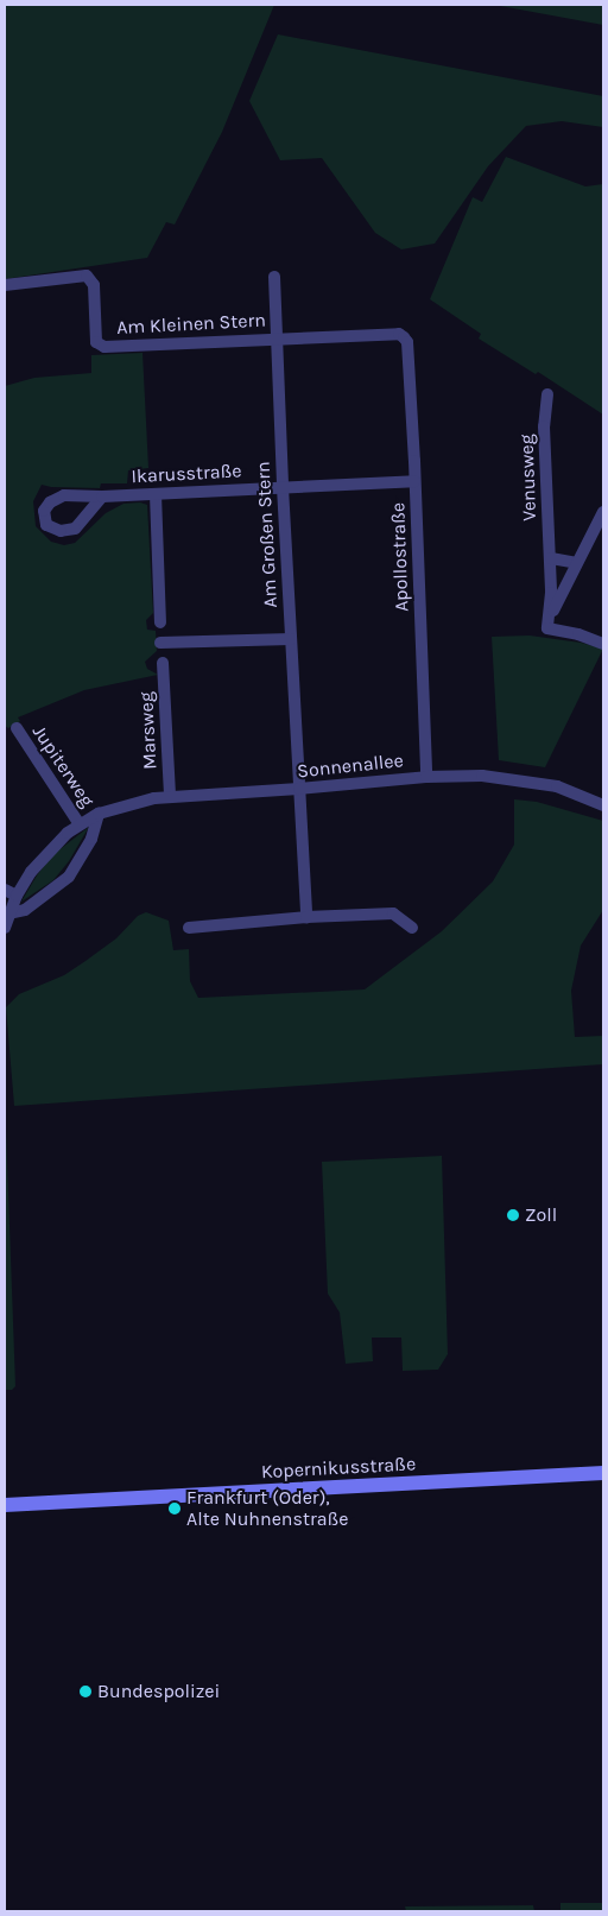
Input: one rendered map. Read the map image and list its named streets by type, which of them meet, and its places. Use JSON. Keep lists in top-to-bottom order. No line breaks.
{"streets":{"main road":["Kopernikusstraße"],"street":["Am Kleinen Stern","Ikarusstraße","Venusweg","Am Großen Stern","Apollostraße","Marsweg","Jupiterweg","Sonnenallee"]},"crossings":[["Am Kleinen Stern","Am Großen Stern"],["Am Kleinen Stern","Apollostraße"],["Ikarusstraße","Am Großen Stern"],["Ikarusstraße","Apollostraße"],["Am Großen Stern","Sonnenallee"],["Apollostraße","Sonnenallee"],["Marsweg","Sonnenallee"],["Jupiterweg","Sonnenallee"]],"places":["Zoll","Frankfurt (Oder), Alte Nuhnenstraße","Bundespolizei"]}
